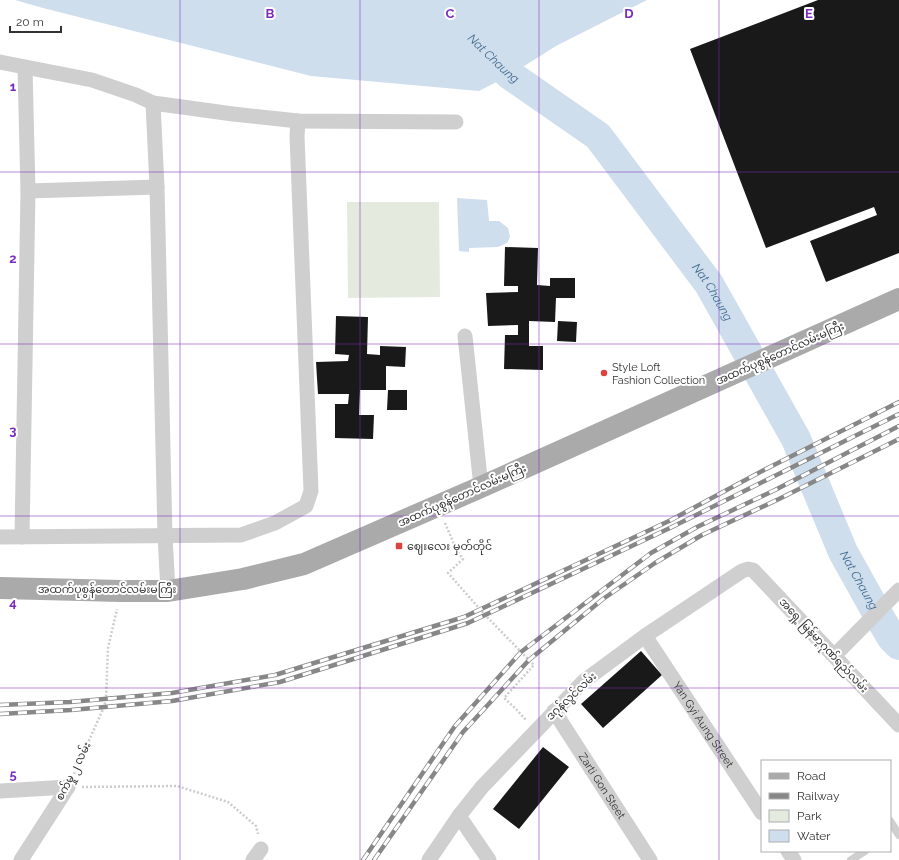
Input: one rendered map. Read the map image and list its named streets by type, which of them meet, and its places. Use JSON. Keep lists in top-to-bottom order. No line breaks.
{"streets":{"main road":["အထက်ပုစွန်တောင်လမ်းမကြီး"],"street":["အရှေ့ မြန်မာ့ဂုဏ်ရည်လမ်း","ဒဂုန်လွင်လမ်း","Yan Gyi Aung Street","စက်မှု ၂ လမ်း","Zarti Gon Steet"]},"crossings":[["အထက်ပုစွန်တောင်လမ်းမကြီး","စက်မှု ၂ လမ်း"],["အရှေ့ မြန်မာ့ဂုဏ်ရည်လမ်း","ဒဂုန်လွင်လမ်း"],["ဒဂုန်လွင်လမ်း","Yan Gyi Aung Street"],["ဒဂုန်လွင်လမ်း","Zarti Gon Steet"]],"water":["Nat Chaung"],"places":{"other":["Style Loft Fashion Collection"],"transit":["ဈေးလေး မှတ်တိုင်"]},"legend":["Road","Railway","Park","Water"],"scale_bar":"20 m","grid":{"columns":["B","C","D","E"],"rows":["1","2","3","4","5"]}}
